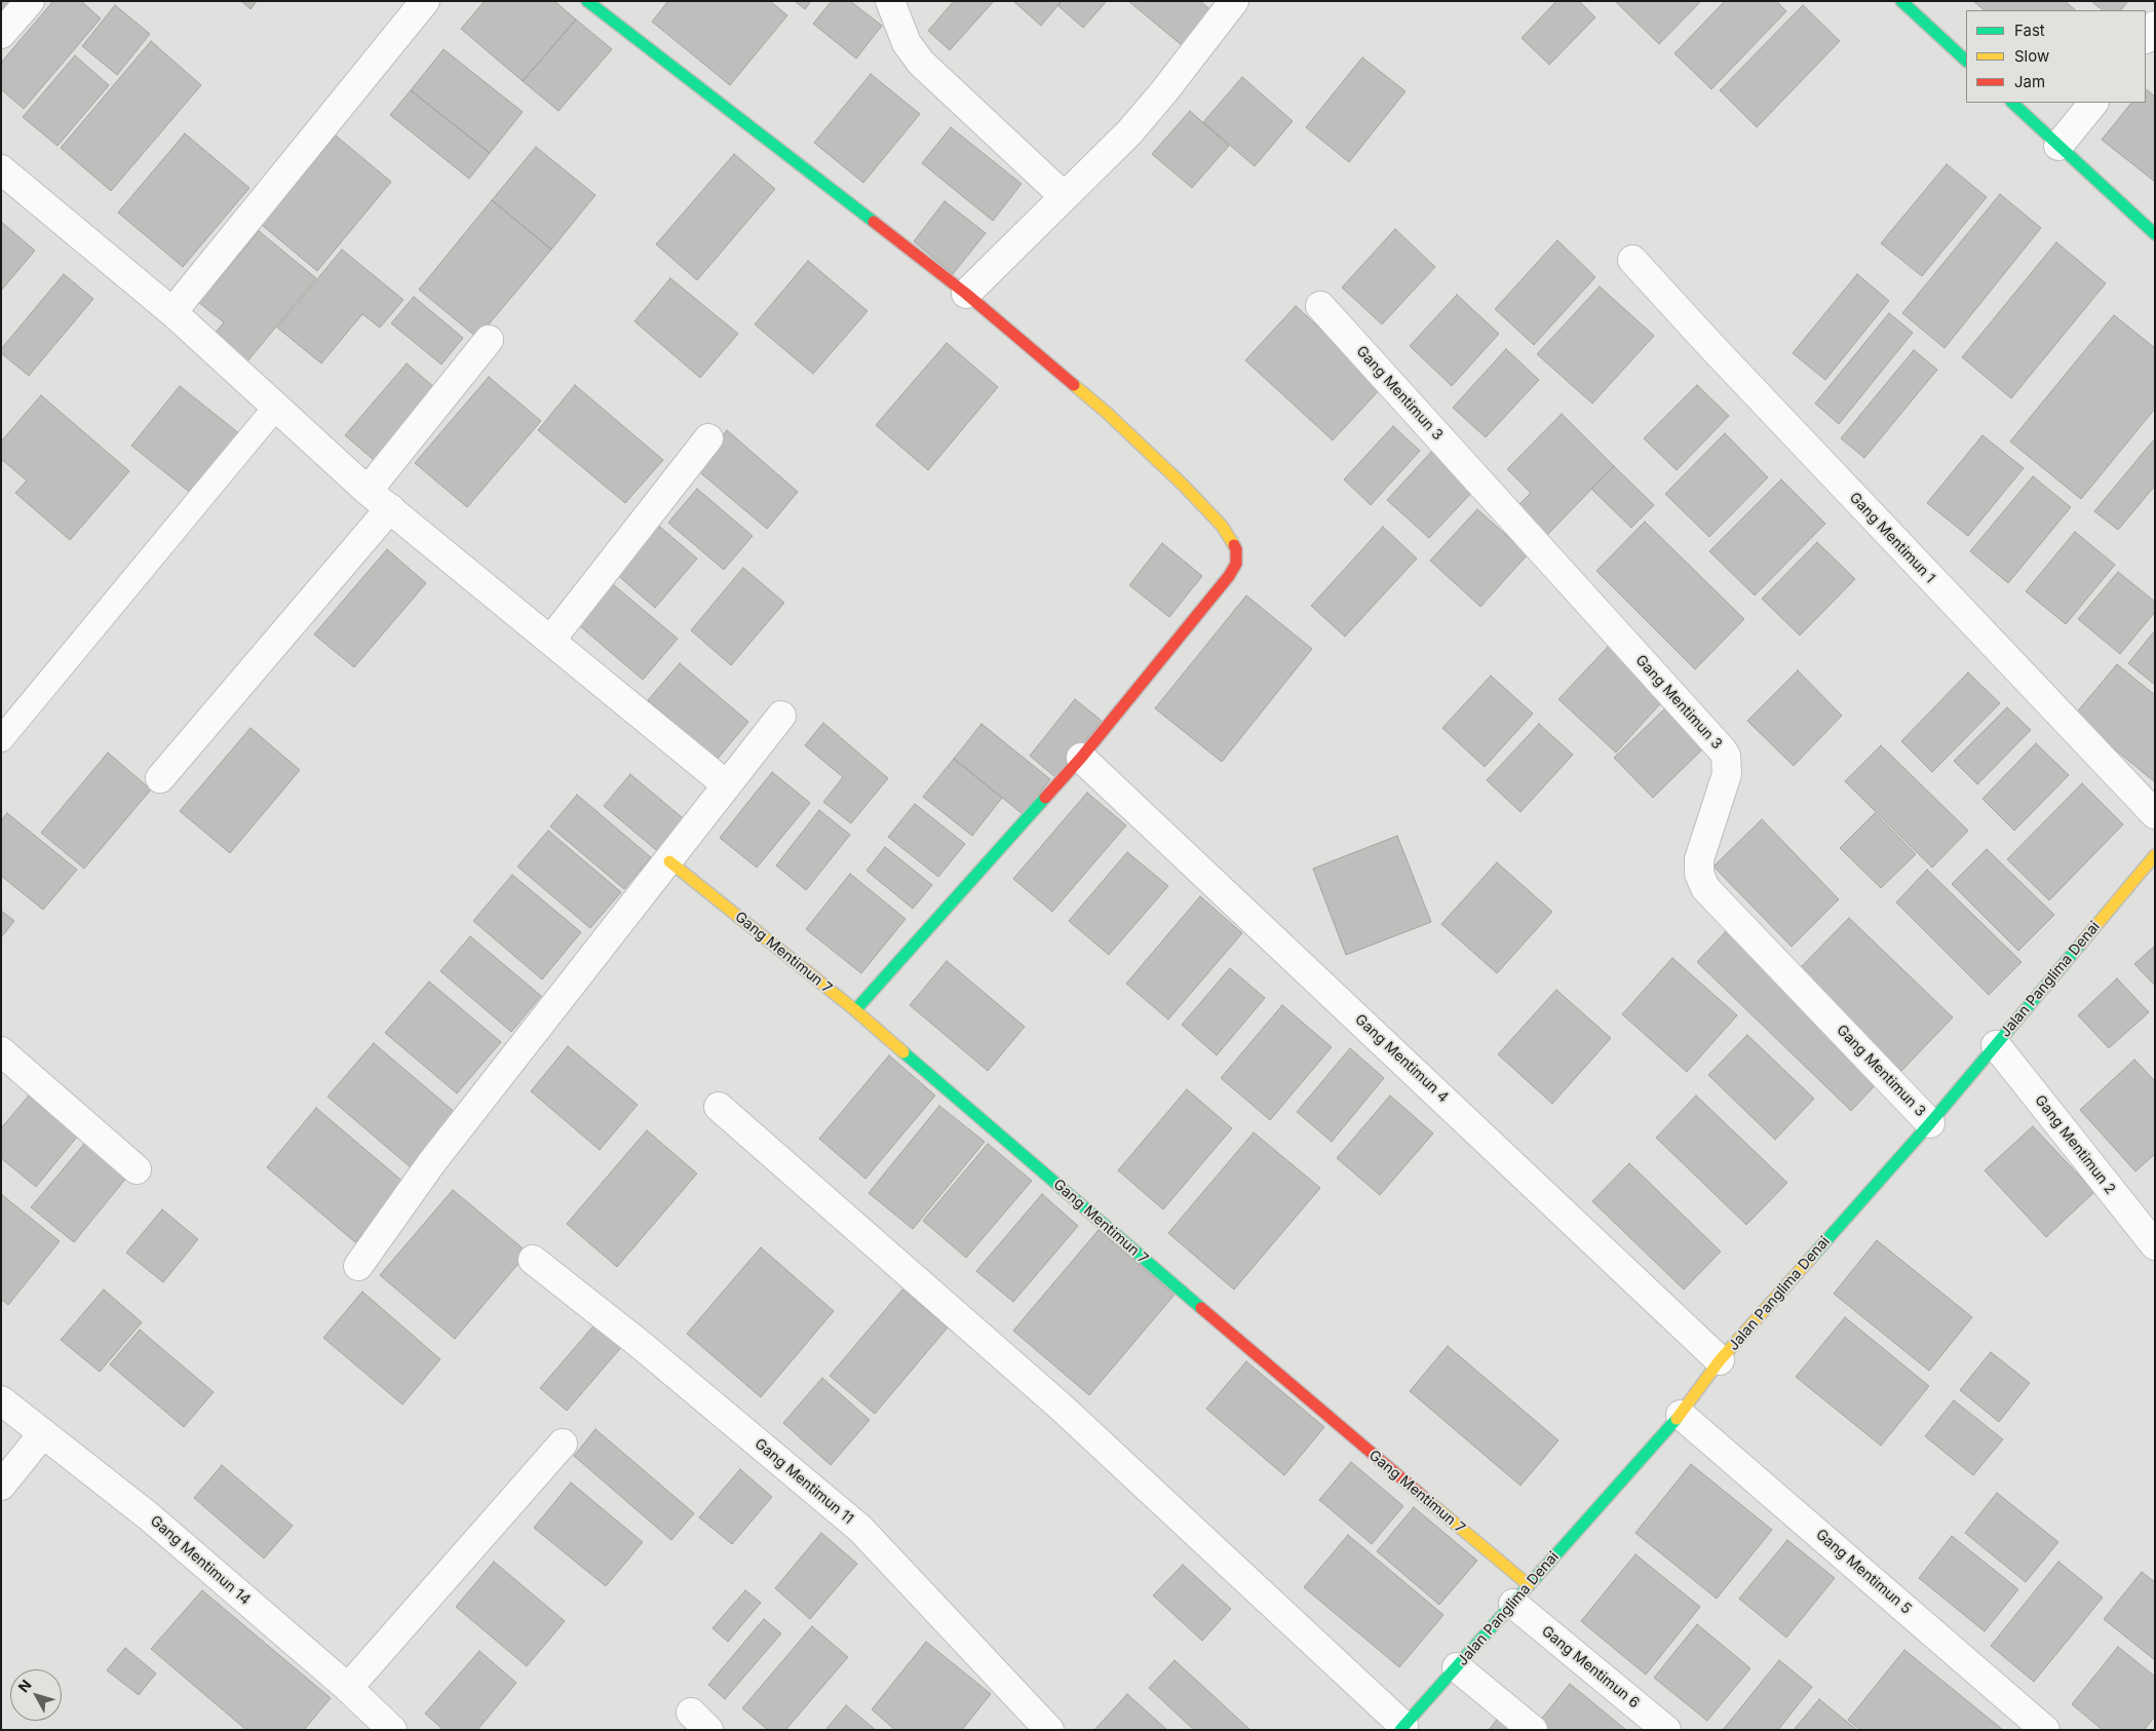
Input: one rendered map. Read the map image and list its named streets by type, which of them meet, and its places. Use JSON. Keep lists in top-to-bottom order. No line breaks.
{"streets":{"street":["Gang Mentimun 3","Gang Mentimun 1","Gang Mentimun 7","Jalan Panglima Denai","Gang Mentimun 4","Gang Mentimun 2","Gang Mentimun 11","Gang Mentimun 14","Gang Mentimun 5","Gang Mentimun 6"]},"crossings":[["Gang Mentimun 3","Jalan Panglima Denai"],["Gang Mentimun 7","Jalan Panglima Denai"],["Gang Mentimun 7","Gang Mentimun 6"],["Jalan Panglima Denai","Gang Mentimun 4"],["Jalan Panglima Denai","Gang Mentimun 2"],["Jalan Panglima Denai","Gang Mentimun 5"],["Jalan Panglima Denai","Gang Mentimun 6"]],"legend":["Fast","Slow","Jam"],"north":"top left"}
